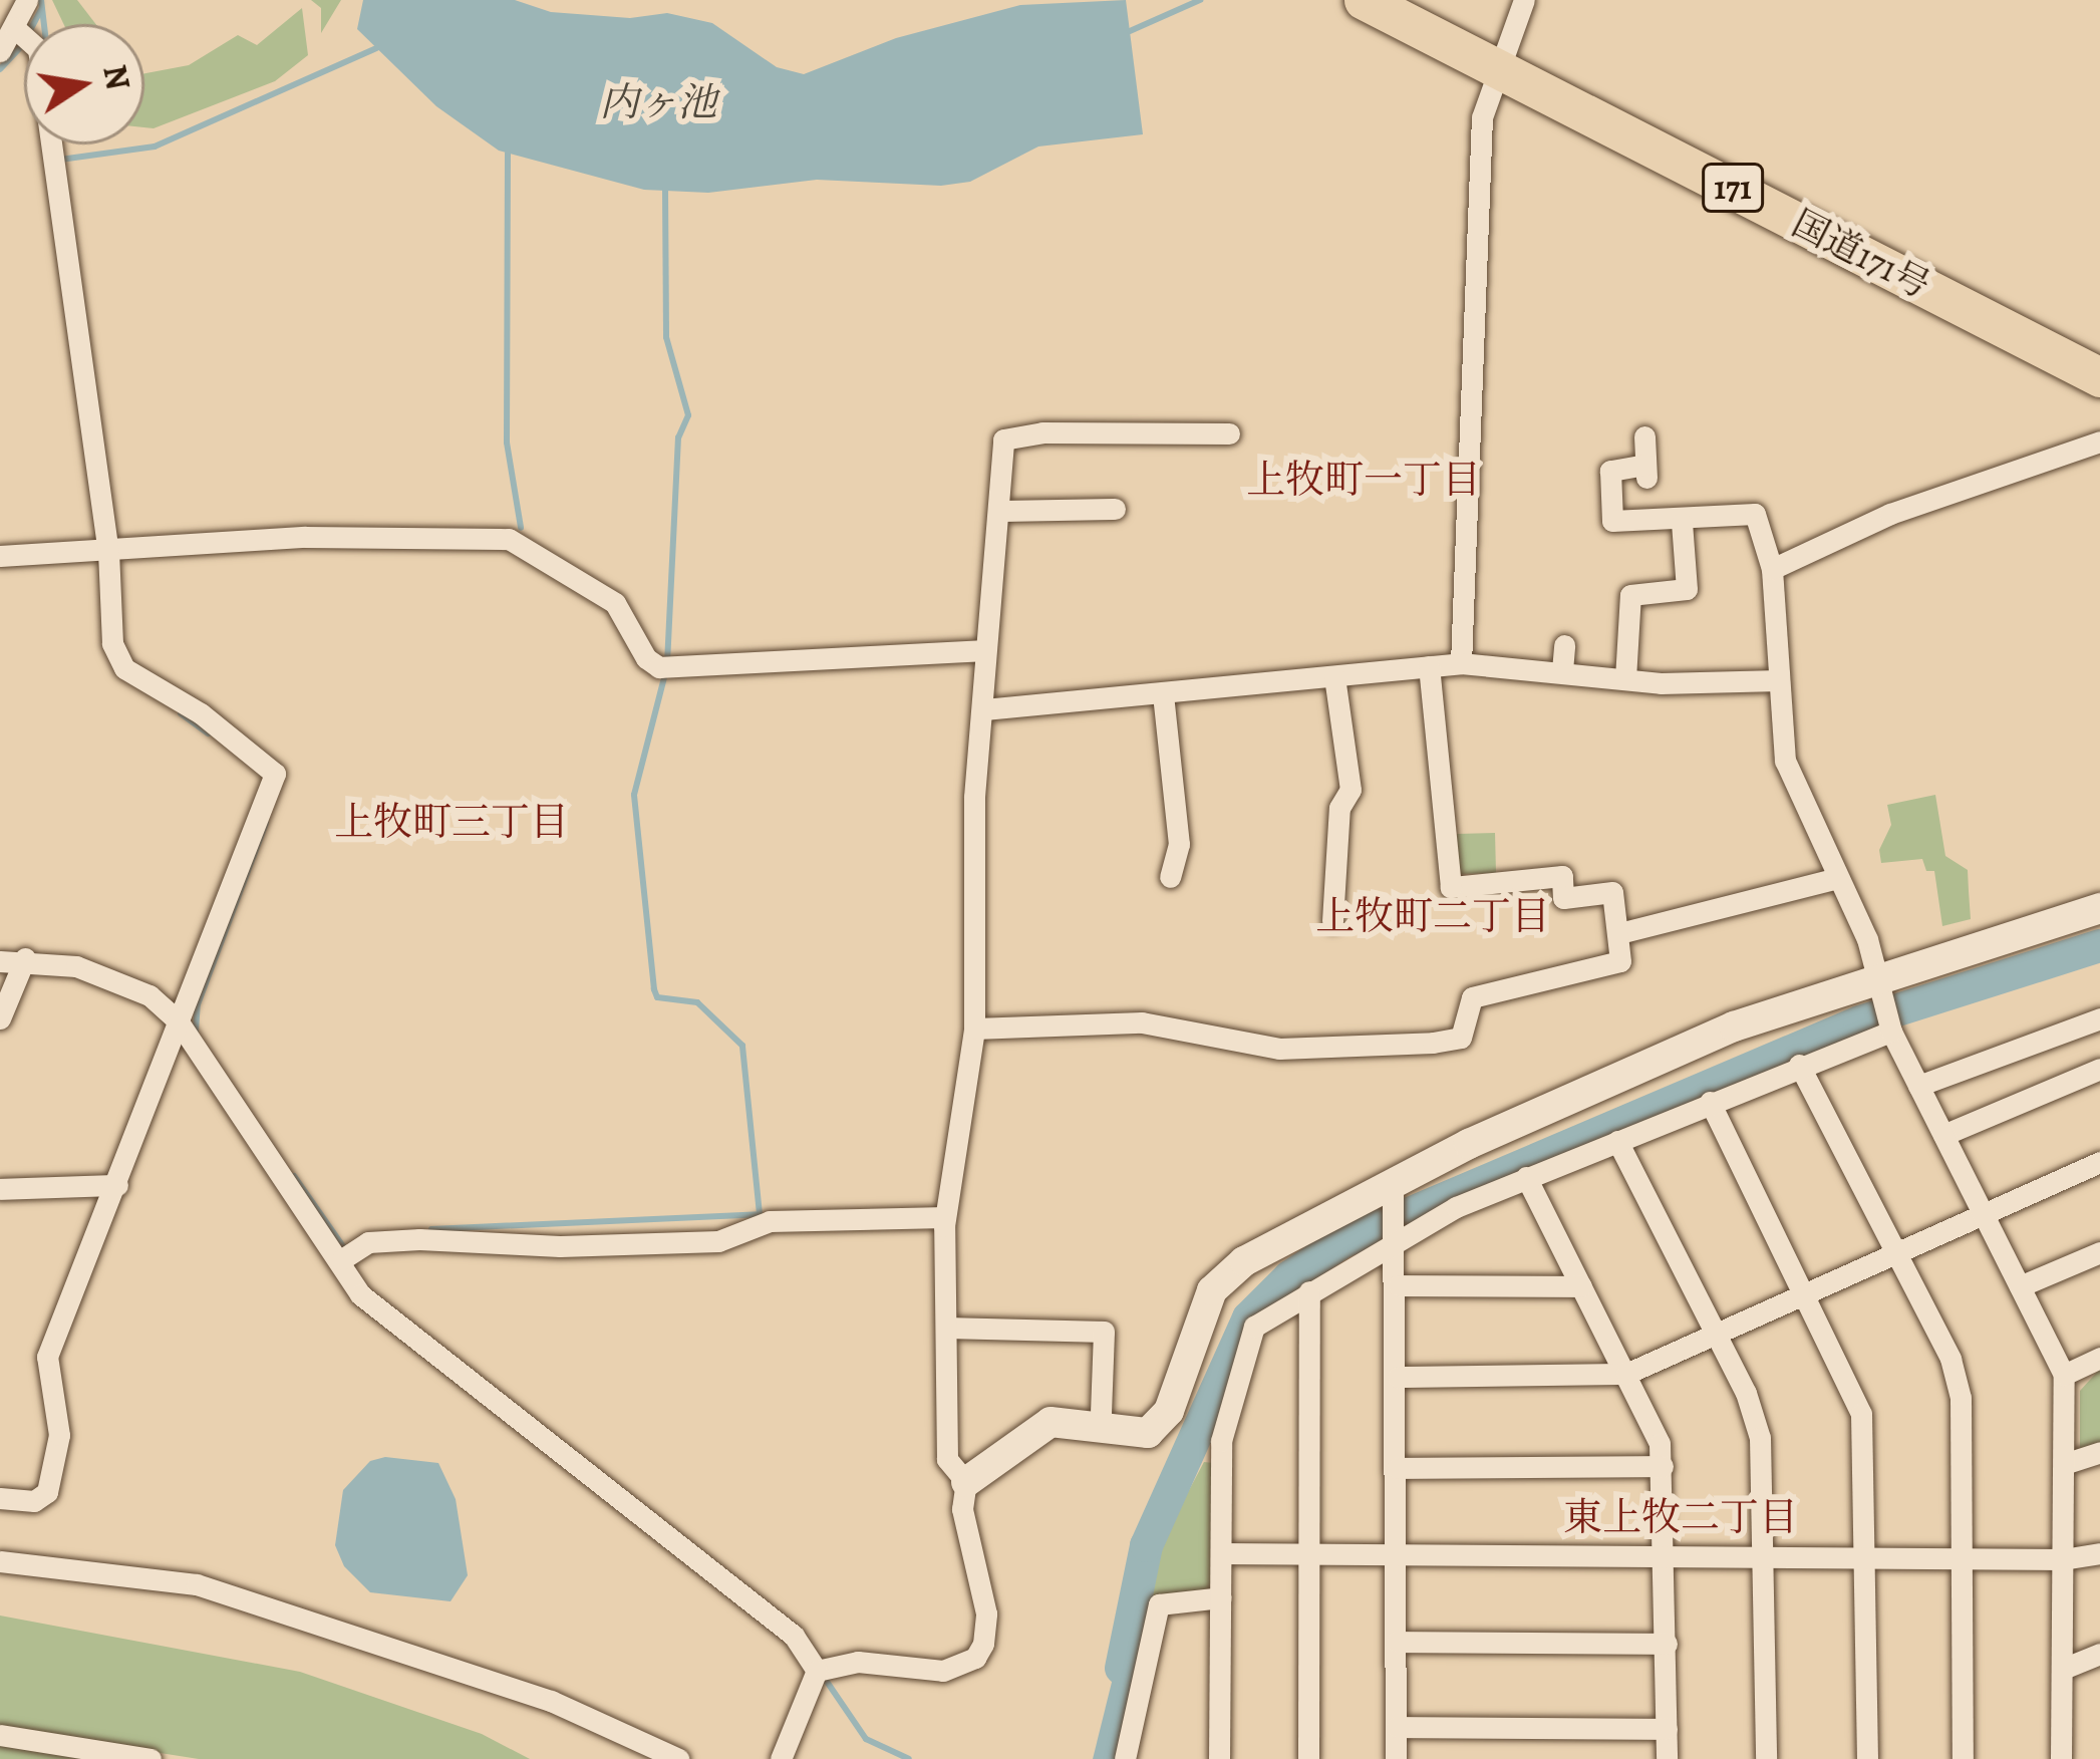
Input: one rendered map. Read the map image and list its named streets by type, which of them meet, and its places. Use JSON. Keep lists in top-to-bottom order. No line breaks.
{"streets":{"highway":["171","国道171号"]},"districts":["上牧町一丁目","上牧町三丁目","上牧町二丁目","東上牧二丁目"],"water":["内ヶ池"],"north":"right"}
